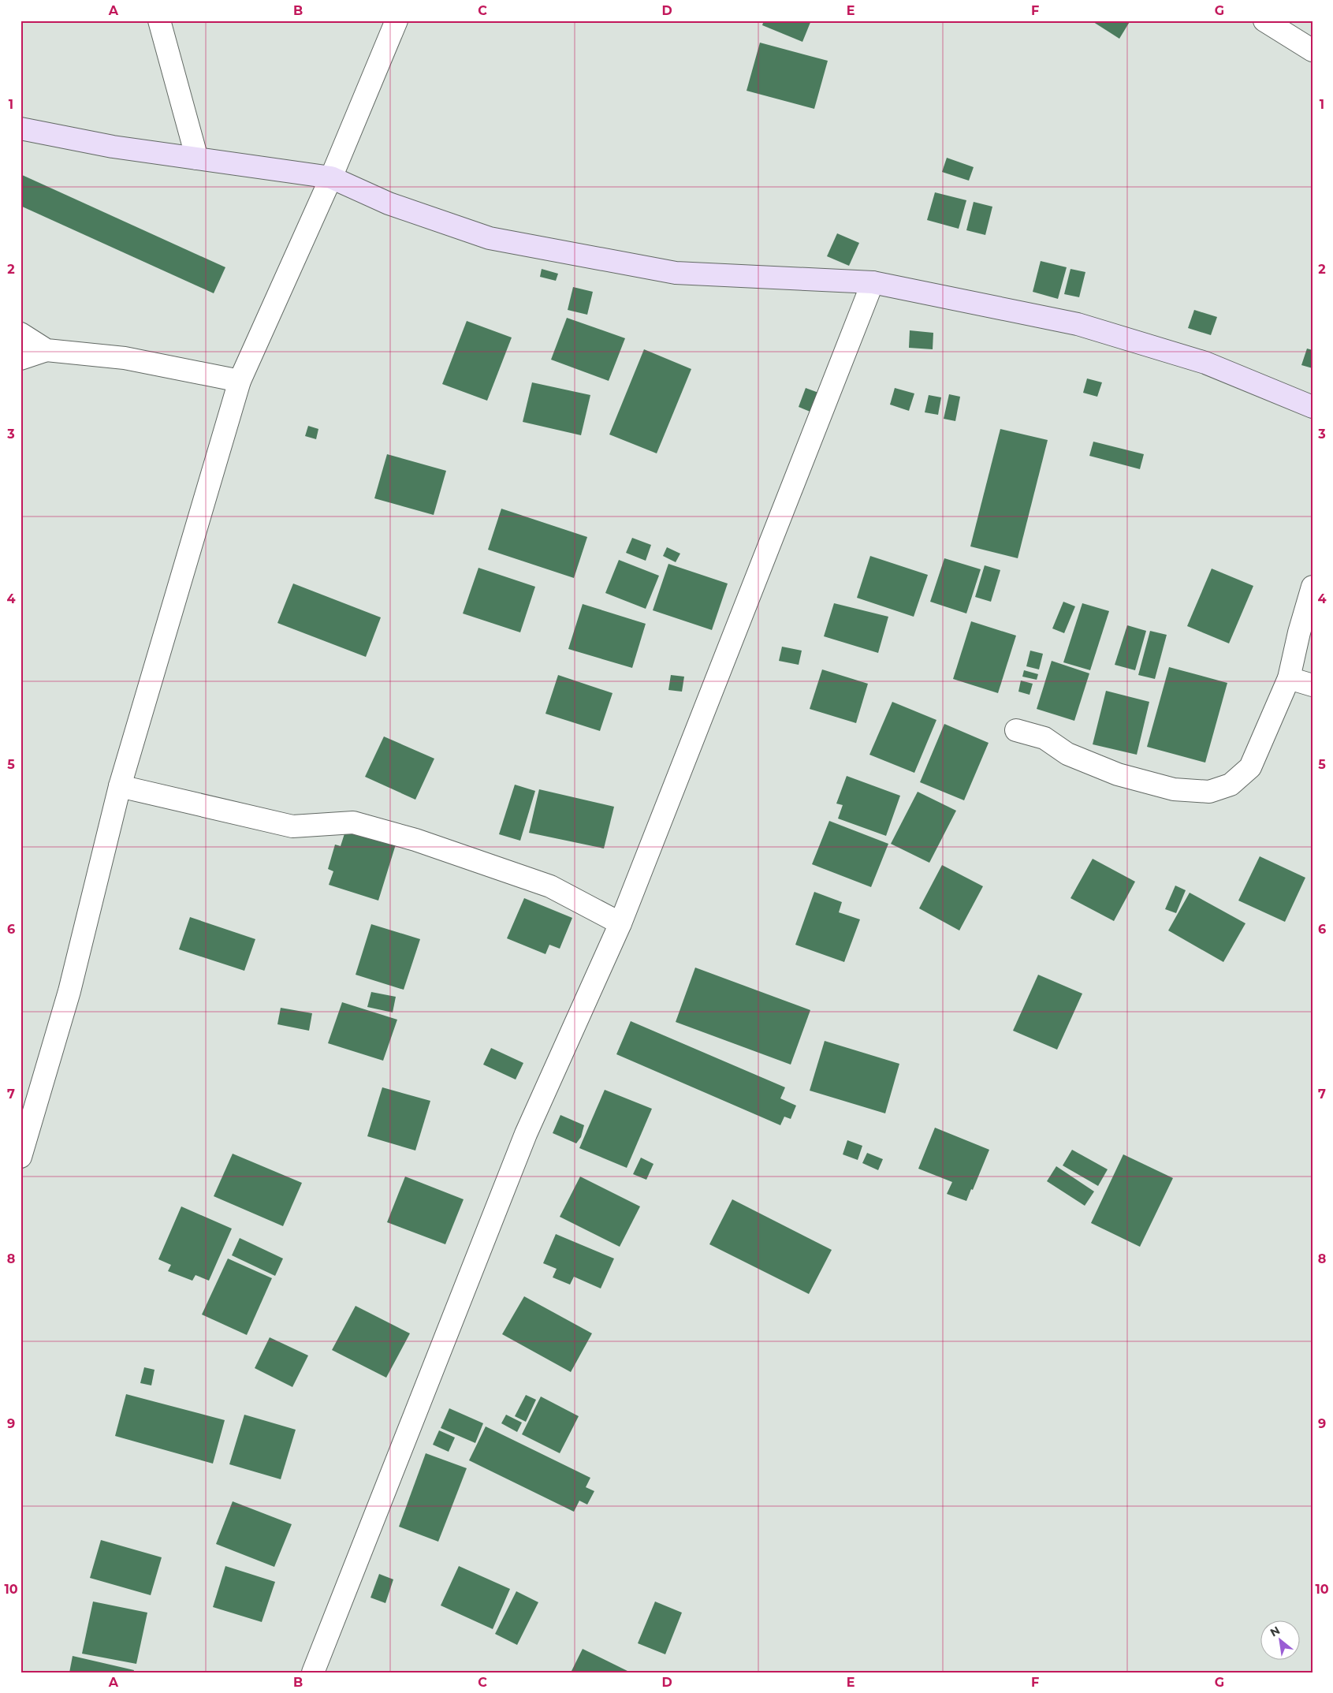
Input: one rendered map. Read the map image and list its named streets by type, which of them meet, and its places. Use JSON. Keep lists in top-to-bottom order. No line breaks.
{"north":"top left","grid":{"columns":["A","B","C","D","E","F","G"],"rows":["1","2","3","4","5","6","7","8","9","10"]}}
